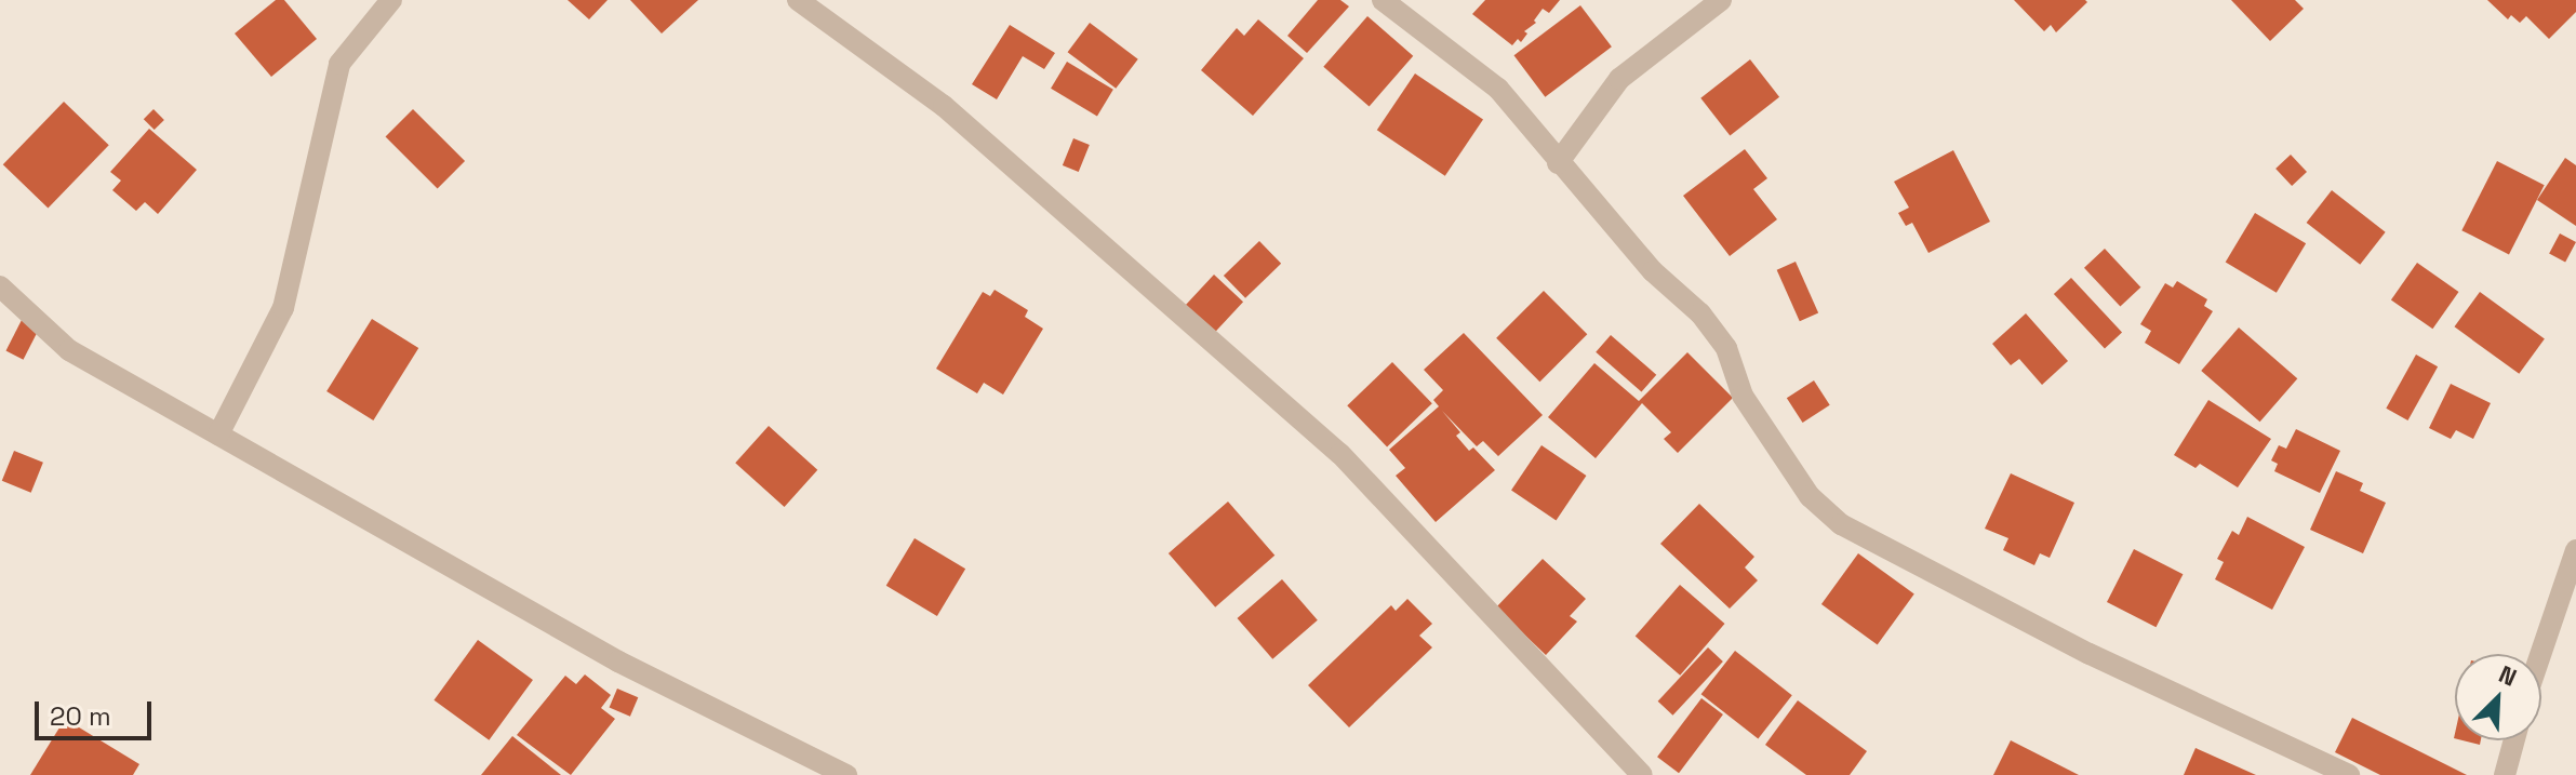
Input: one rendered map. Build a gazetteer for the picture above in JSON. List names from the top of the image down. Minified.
{"scale_bar":"20 m","north":"top right"}
